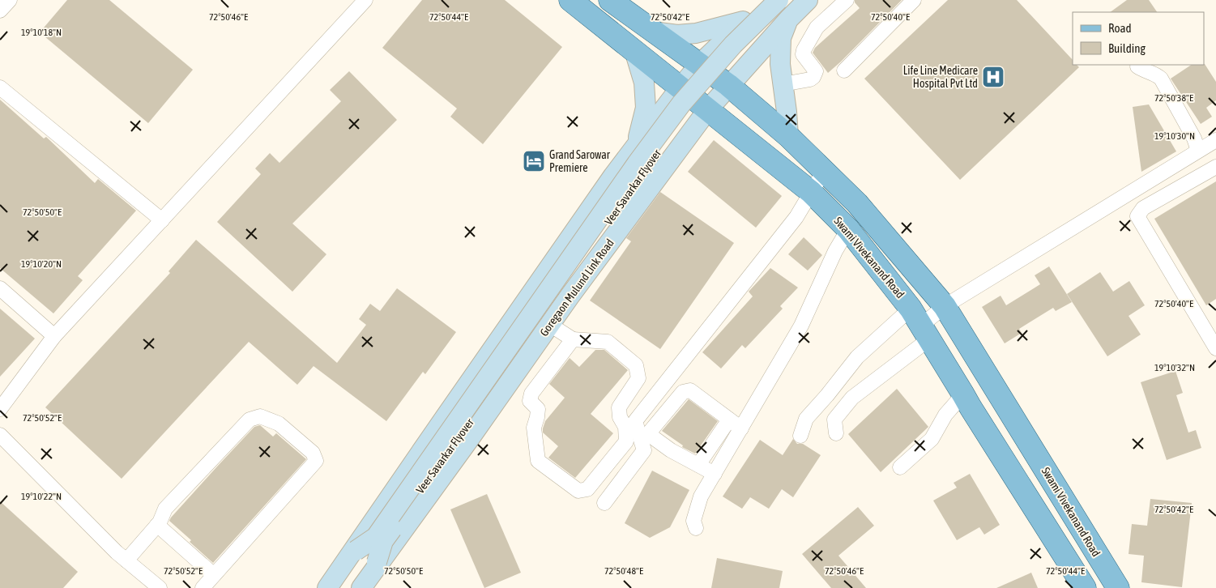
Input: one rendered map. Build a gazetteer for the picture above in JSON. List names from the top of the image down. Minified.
{"streets":{"main road":["Veer Savarkar Flyover","Swami Vivekanand Road","Goregaon Mulund Link Road"]},"crossings":[["Veer Savarkar Flyover","Goregaon Mulund Link Road"],["Swami Vivekanand Road","Goregaon Mulund Link Road"]],"places":{"hospital":["Life Line Medicare Hospital Pvt Ltd"],"hotel":["Grand Sarowar Premiere"]},"legend":["Road","Building"],"coordinates":["72°50'46\"E","72°50'44\"E","72°50'42\"E","72°50'40\"E","19°10'18\"N","72°50'38\"E","19°10'30\"N","72°50'50\"E","19°10'20\"N","19°10'32\"N","72°50'52\"E","19°10'22\"N","72°50'48\"E"]}
